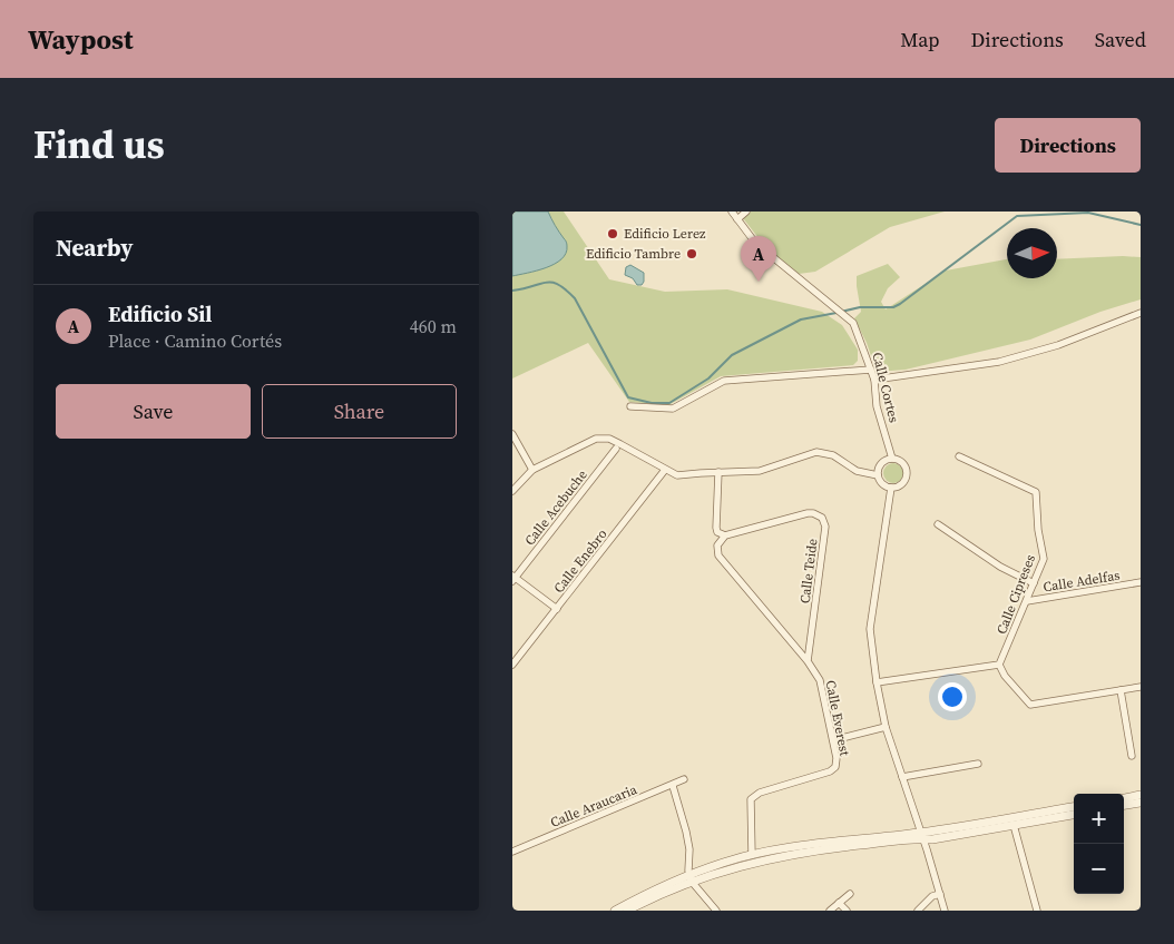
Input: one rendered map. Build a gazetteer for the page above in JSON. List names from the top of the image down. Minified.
{"streets":{"street":["Calle Cortes","Calle Acebuche","Calle Enebro","Calle Teide","Calle Adelfas","Calle Cipreses","Calle Everest","Calle Araucaria"]},"crossings":[["Calle Teide","Calle Everest"],["Calle Adelfas","Calle Cipreses"]],"places":["Edificio Lerez","Edificio Tambre"],"north":"right","page":{"header":"Waypost","nav":["Map","Directions","Saved"],"title":"Find us","buttons":["Directions",["Save","Share"]],"heading":"Nearby","pins":"A","list":[{"mark":"A","name":"Edificio Sil","note":"Place · Camino Cortés","value":"460 m"}],"map_buttons":["+","−"]}}
